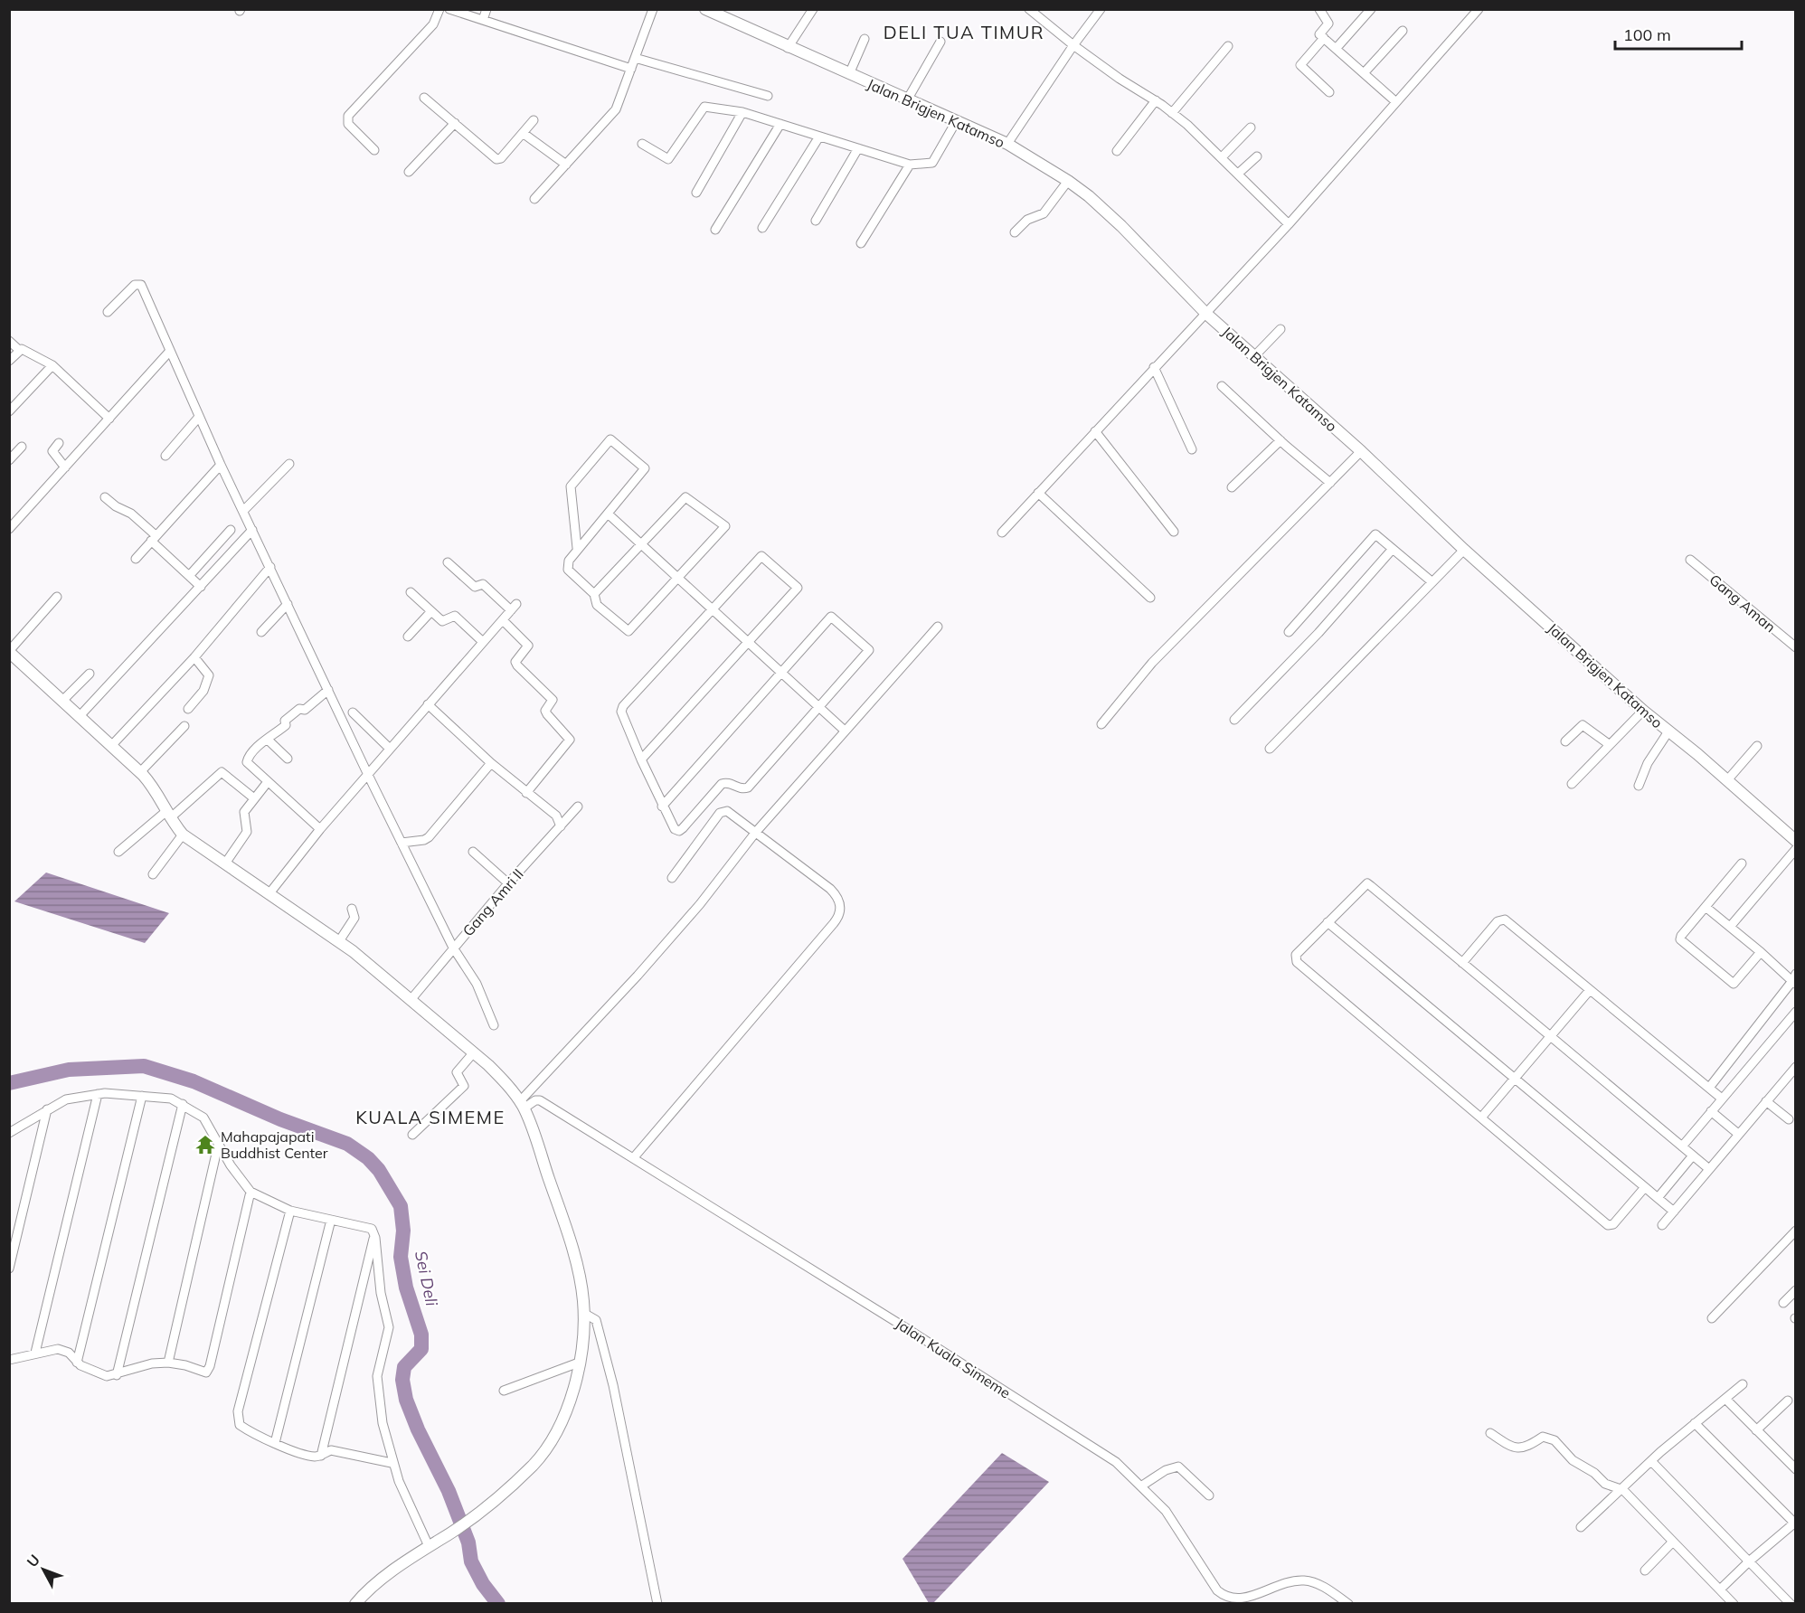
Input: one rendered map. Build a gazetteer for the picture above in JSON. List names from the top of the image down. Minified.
{"streets":{"main road":["Jalan Brigjen Katamso"],"street":["Gang Aman","Gang Amri II","Jalan Kuala Simeme"]},"districts":["DELI TUA TIMUR","KUALA SIMEME"],"water":["Sei Deli"],"places":{"temple":["Mahapajapati Buddhist Center"]},"scale_bar":"100 m","north":"top left"}
